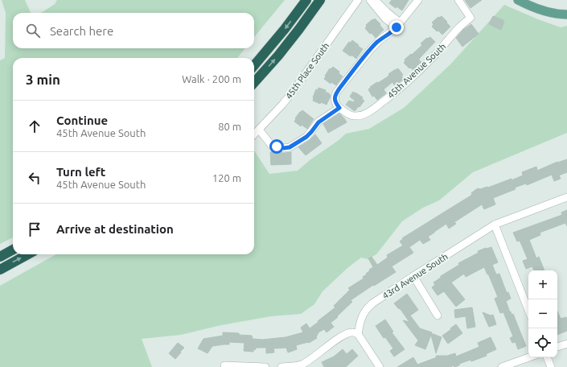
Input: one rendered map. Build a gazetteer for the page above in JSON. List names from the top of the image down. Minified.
{"streets":{"street":["45th Place South","45th Avenue South","43rd Avenue South"]},"page":{"search":"Search here","heading":["3 min","Walk · 200 m"],"list":[["Continue","45th Avenue South","80 m"],["Turn left","45th Avenue South","120 m"],"Arrive at destination"],"map_buttons":["+","−"]}}
